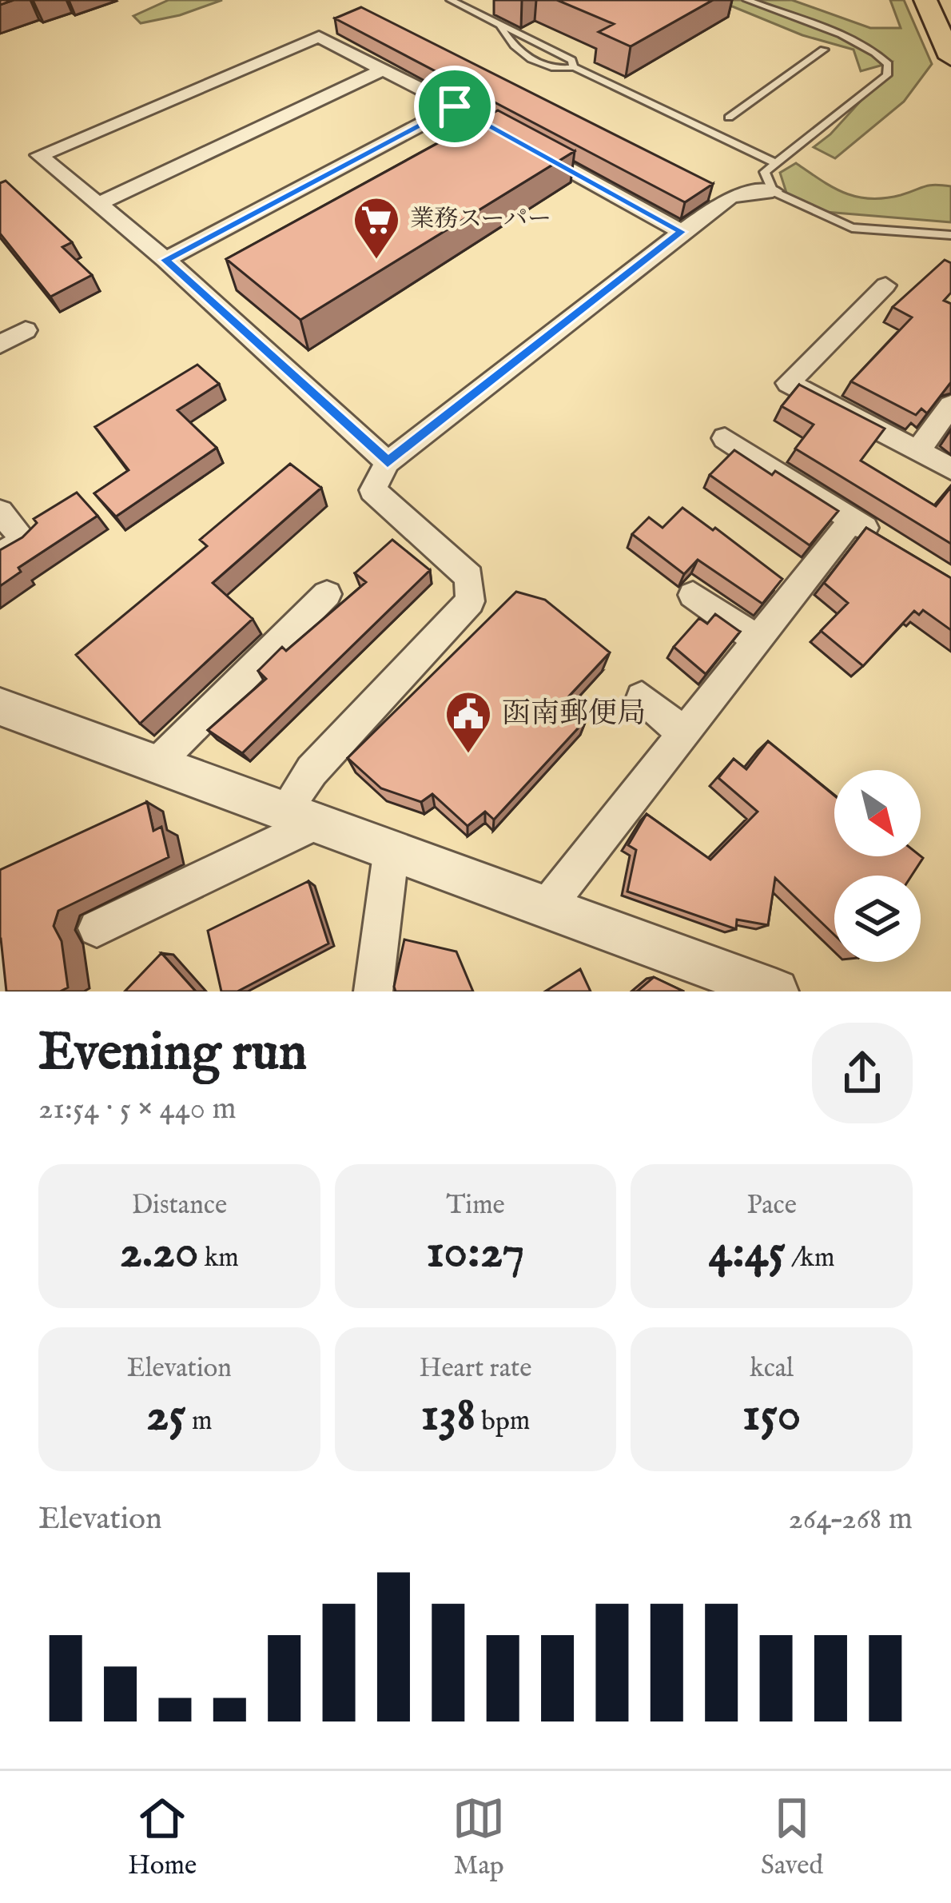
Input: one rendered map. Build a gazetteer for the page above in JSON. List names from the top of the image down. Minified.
{"places":{"supermarket":["業務スーパー"],"public building":["函南郵便局"]},"north":"bottom right","page":{"heading":["Evening run","21:54 · 5 × 440 m"],"stats":[["Distance","2.20 km"],["Time","10:27"],["Pace","4:45 /km"],["Elevation","25 m"],["Heart rate","138 bpm"],["kcal","150"]],"chart":["Elevation","264–268 m"],"tabs":["Home","Map","Saved"]}}
